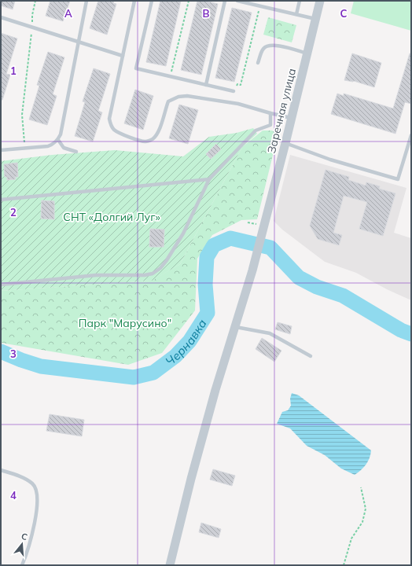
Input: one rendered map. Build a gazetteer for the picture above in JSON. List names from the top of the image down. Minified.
{"streets":{"street":["Заречная улица"]},"water":["Чернавка"],"parks":["СНТ «Долгий Луг»","Парк \"Марусино\""],"north":"top","grid":{"columns":["A","B","C"],"rows":["1","2","3","4"]}}
